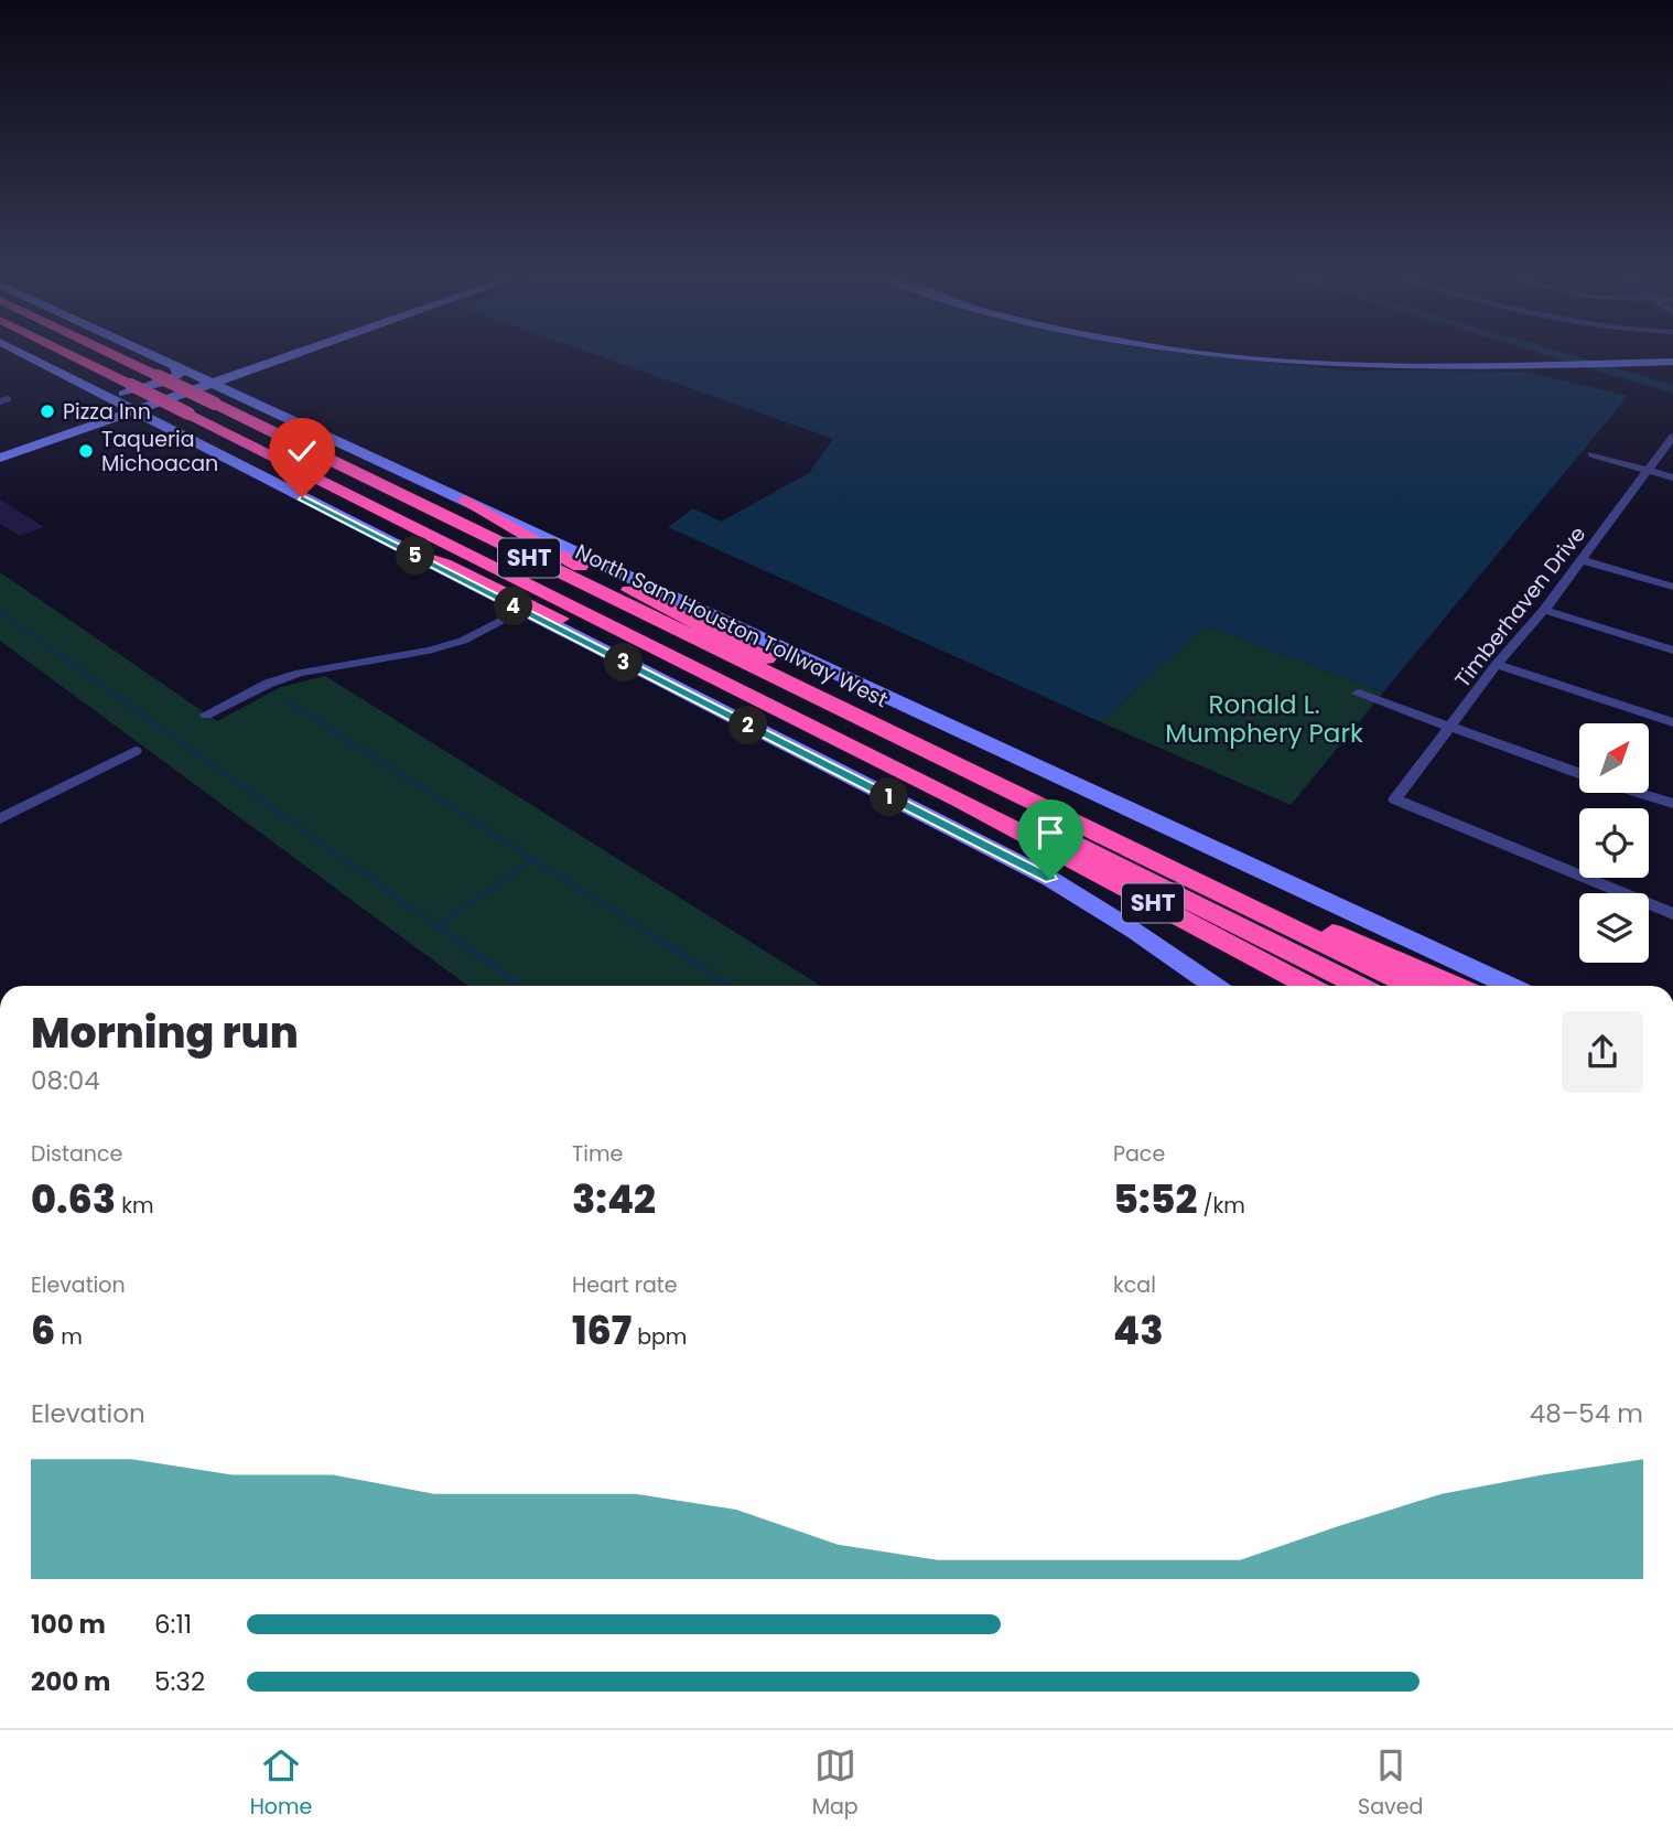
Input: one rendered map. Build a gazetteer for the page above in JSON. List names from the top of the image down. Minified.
{"streets":{"highway":["SHT","North Sam Houston Tollway West"],"street":["Timberhaven Drive"]},"parks":["Ronald L. Mumphery Park"],"places":["Pizza Inn","Taqueria Michoacan"],"north":"top right","page":{"pins":["5","4","3","2","1"],"heading":["Morning run","08:04"],"stats":[["Distance","0.63 km"],["Time","3:42"],["Pace","5:52 /km"],["Elevation","6 m"],["Heart rate","167 bpm"],["kcal","43"]],"chart":["Elevation","48–54 m"],"list":[{"name":"100 m","note":"6:11"},{"name":"200 m","note":"5:32"}],"tabs":["Home","Map","Saved"]}}
